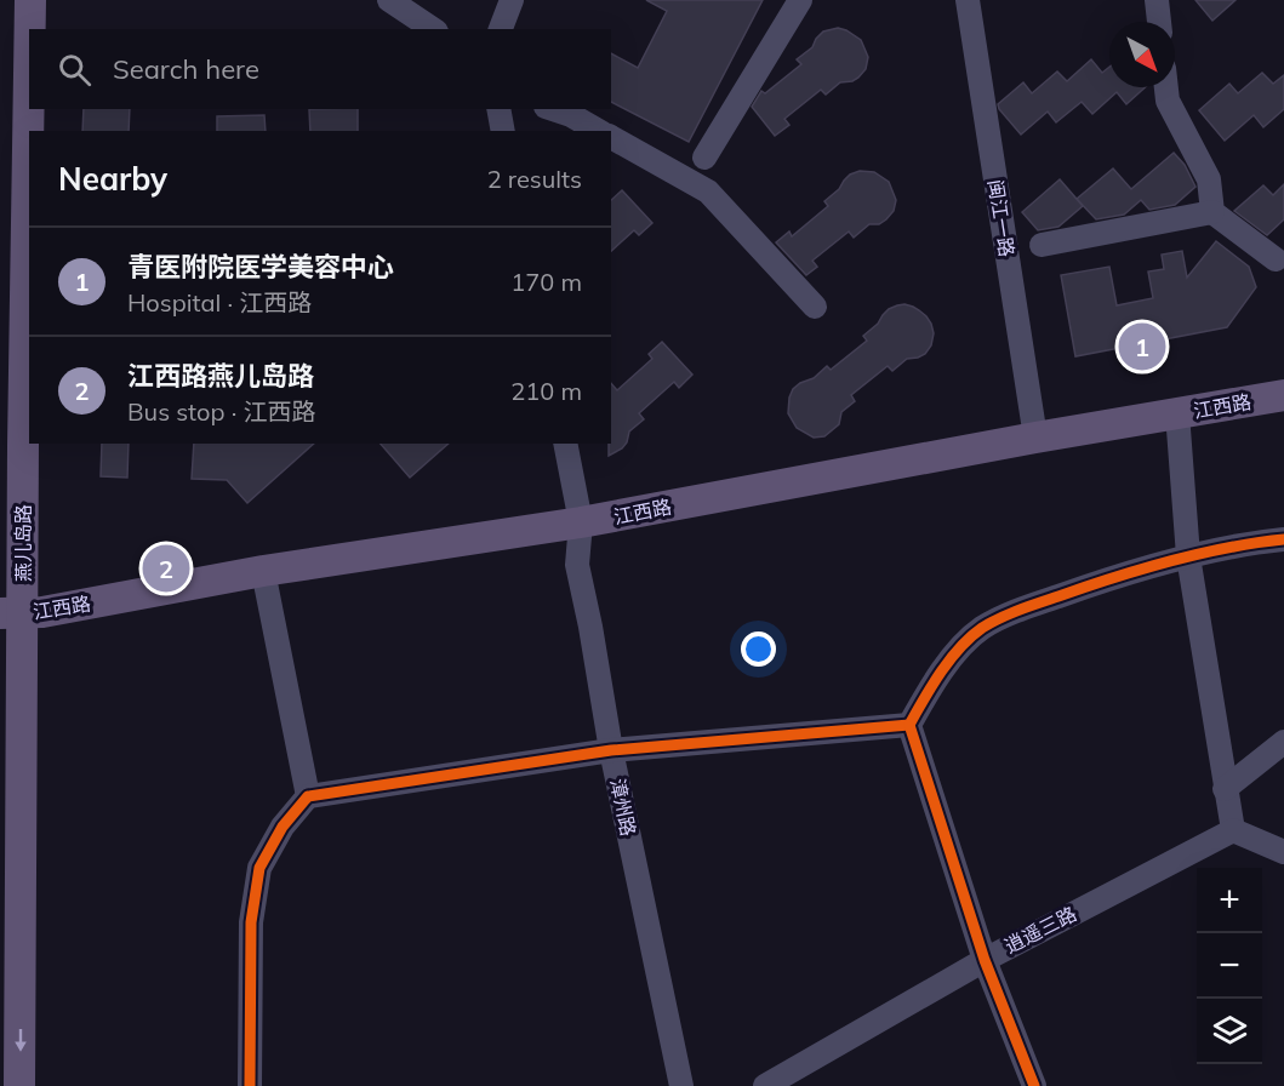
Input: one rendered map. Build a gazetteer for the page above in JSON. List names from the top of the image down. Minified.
{"streets":{"main road":["江西路","燕儿岛路"],"street":["闽江一路","漳州路","逍遥三路"]},"crossings":[["闽江一路","江西路"],["江西路","燕儿岛路"],["江西路","漳州路"]],"north":"bottom right","page":{"search":"Search here","heading":["Nearby","2 results"],"list":[{"mark":"1","name":"青医附院医学美容中心","note":"Hospital · 江西路","value":"170 m"},{"mark":"2","name":"江西路燕儿岛路","note":"Bus stop · 江西路","value":"210 m"}],"pins":["1","2"],"map_buttons":["+","−"]}}
